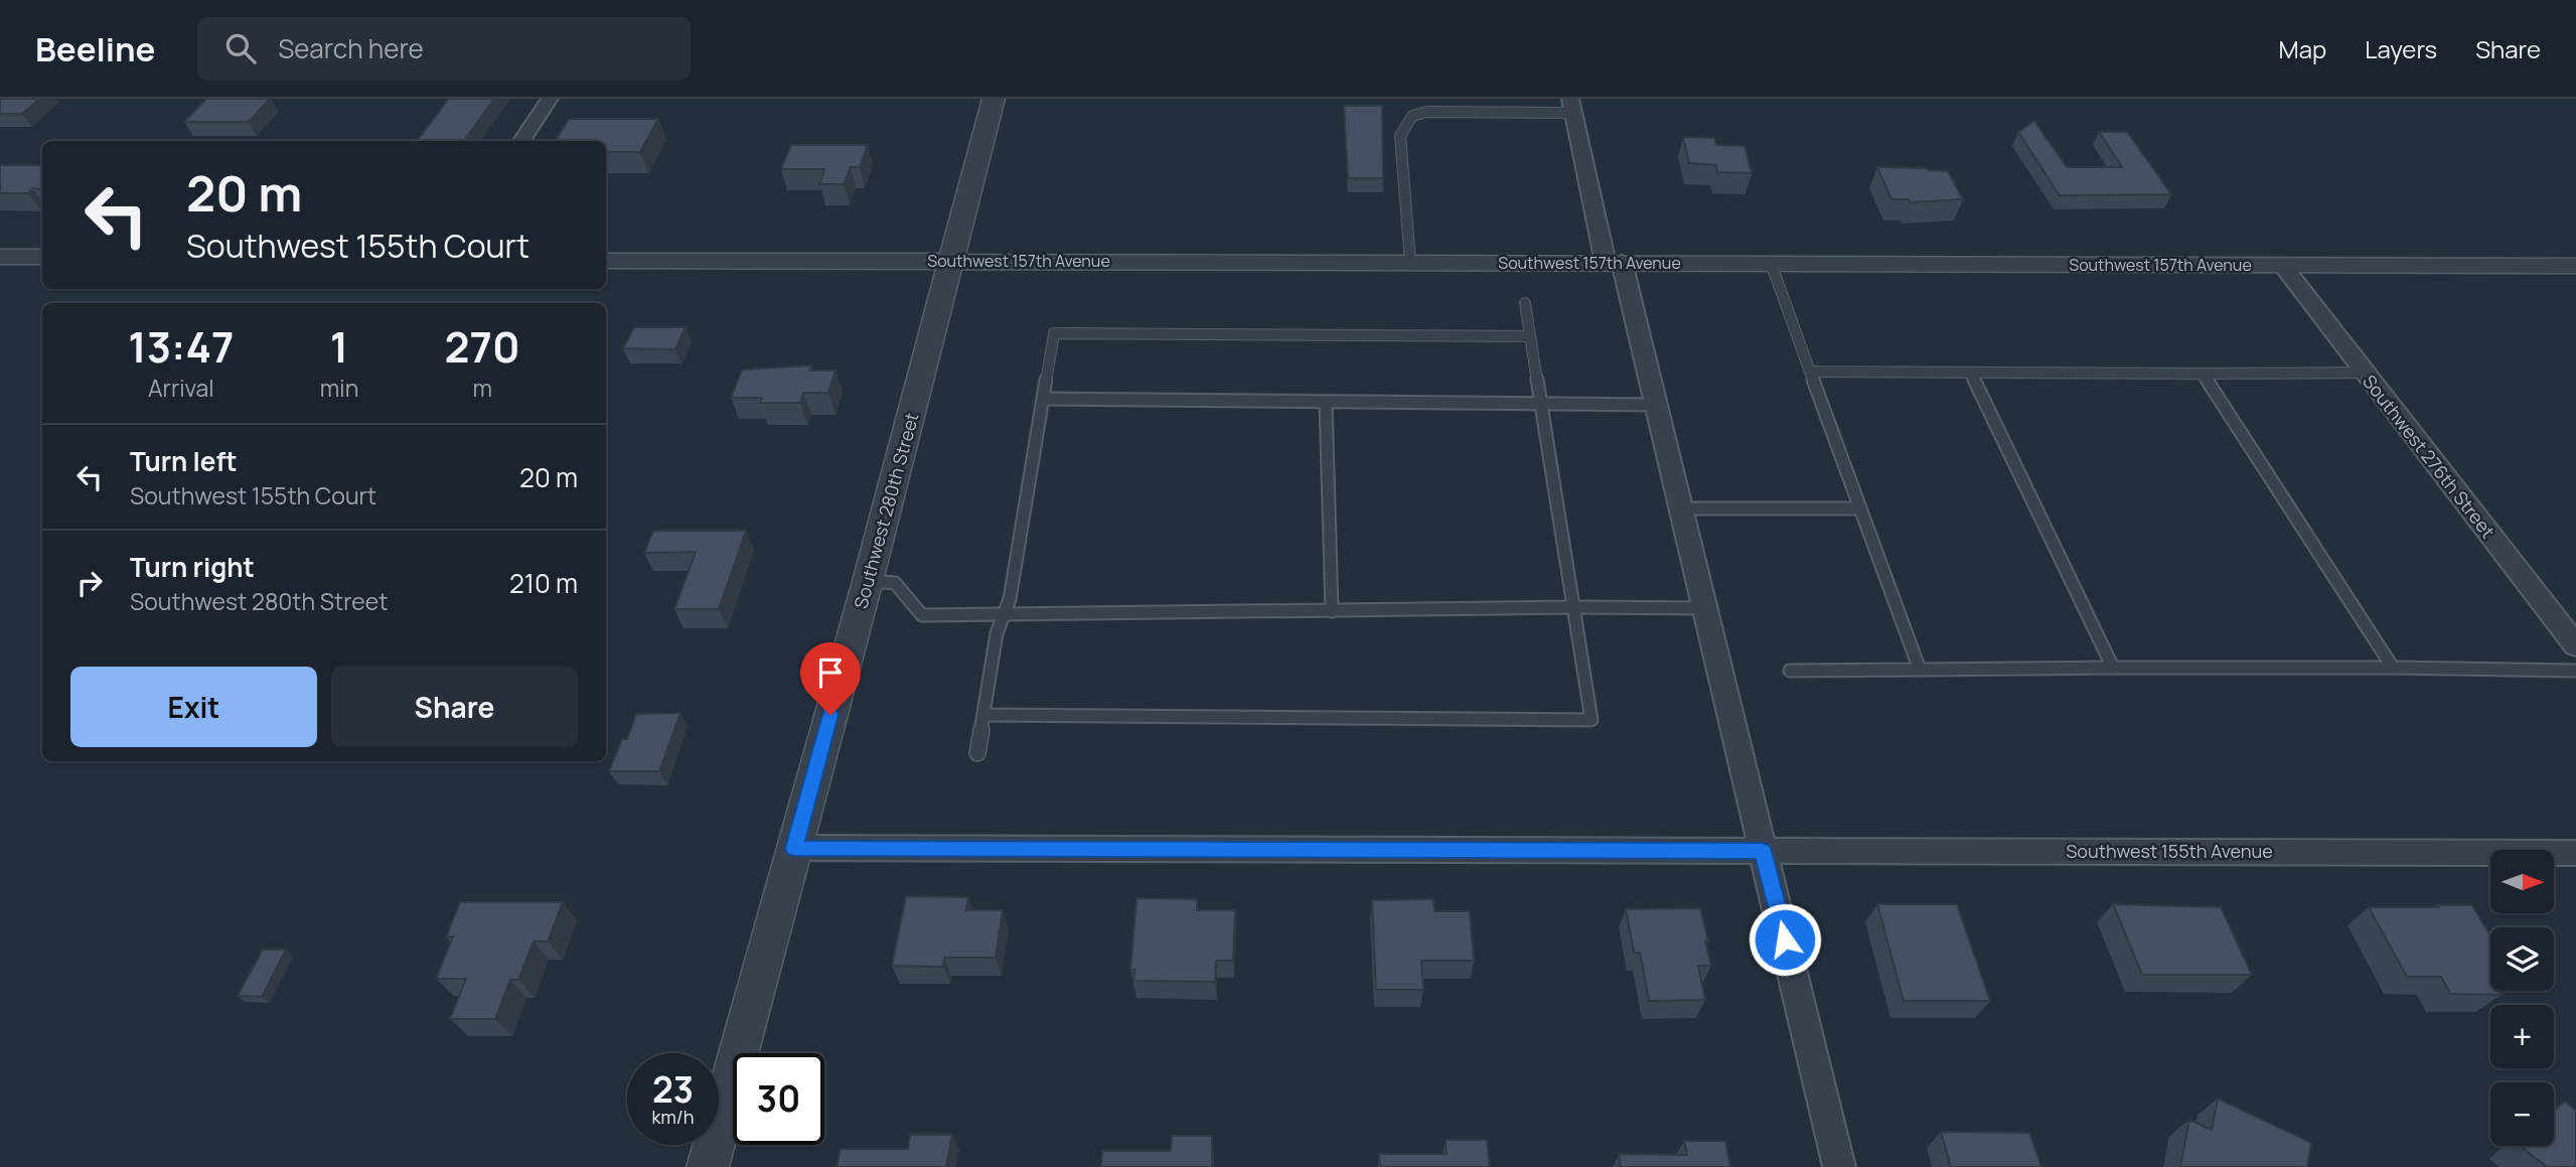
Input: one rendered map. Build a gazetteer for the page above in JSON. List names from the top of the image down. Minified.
{"streets":{"street":["Southwest 157th Avenue","Southwest 276th Street","Southwest 280th Street","Southwest 155th Avenue"]},"crossings":[["Southwest 157th Avenue","Southwest 276th Street"],["Southwest 157th Avenue","Southwest 280th Street"],["Southwest 280th Street","Southwest 155th Avenue"]],"north":"right","page":{"header":"Beeline","search":"Search here","nav":["Map","Layers","Share"],"turn":["20 m","Southwest 155th Court"],"eta":["13:47","Arrival","1","min","270","m"],"list":[{"name":"Turn left","note":"Southwest 155th Court","value":"20 m"},{"name":"Turn right","note":"Southwest 280th Street","value":"210 m"}],"buttons":["Exit","Share"],"map_buttons":["+","−"],"speed":"23 km/h","limit":"30"}}
